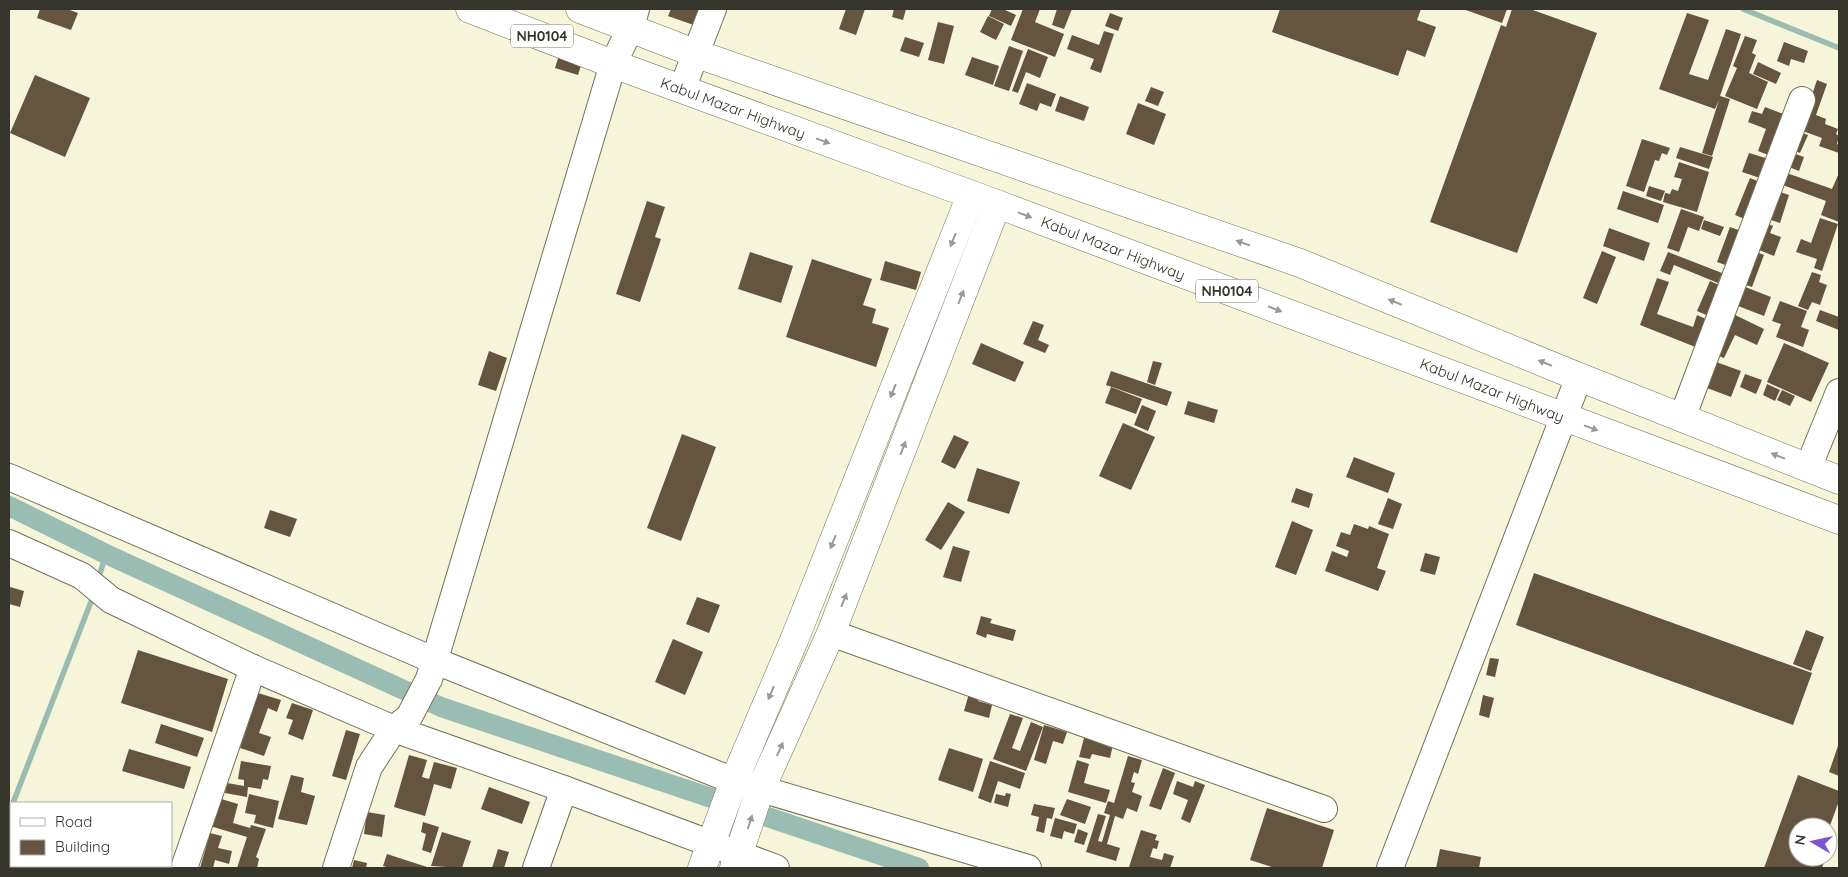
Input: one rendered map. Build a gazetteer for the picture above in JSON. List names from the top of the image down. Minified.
{"streets":{"main road":["NH0104","Kabul Mazar Highway"]},"legend":["Road","Building"],"north":"left"}
